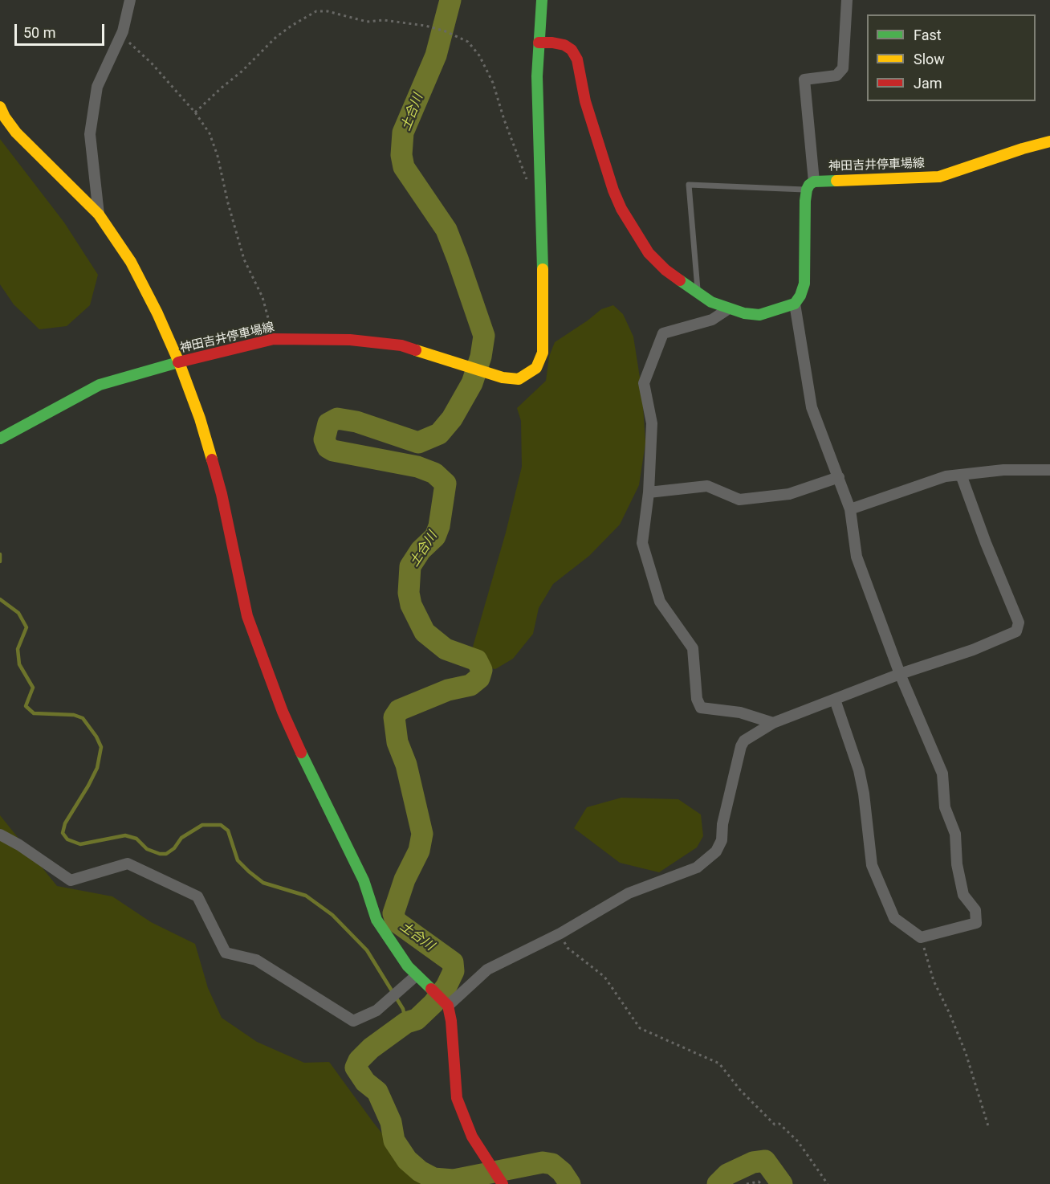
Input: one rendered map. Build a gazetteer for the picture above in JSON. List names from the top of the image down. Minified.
{"streets":{"main road":["神田吉井停車場線"]},"water":["土合川"],"legend":["Fast","Slow","Jam"],"scale_bar":"50 m"}
